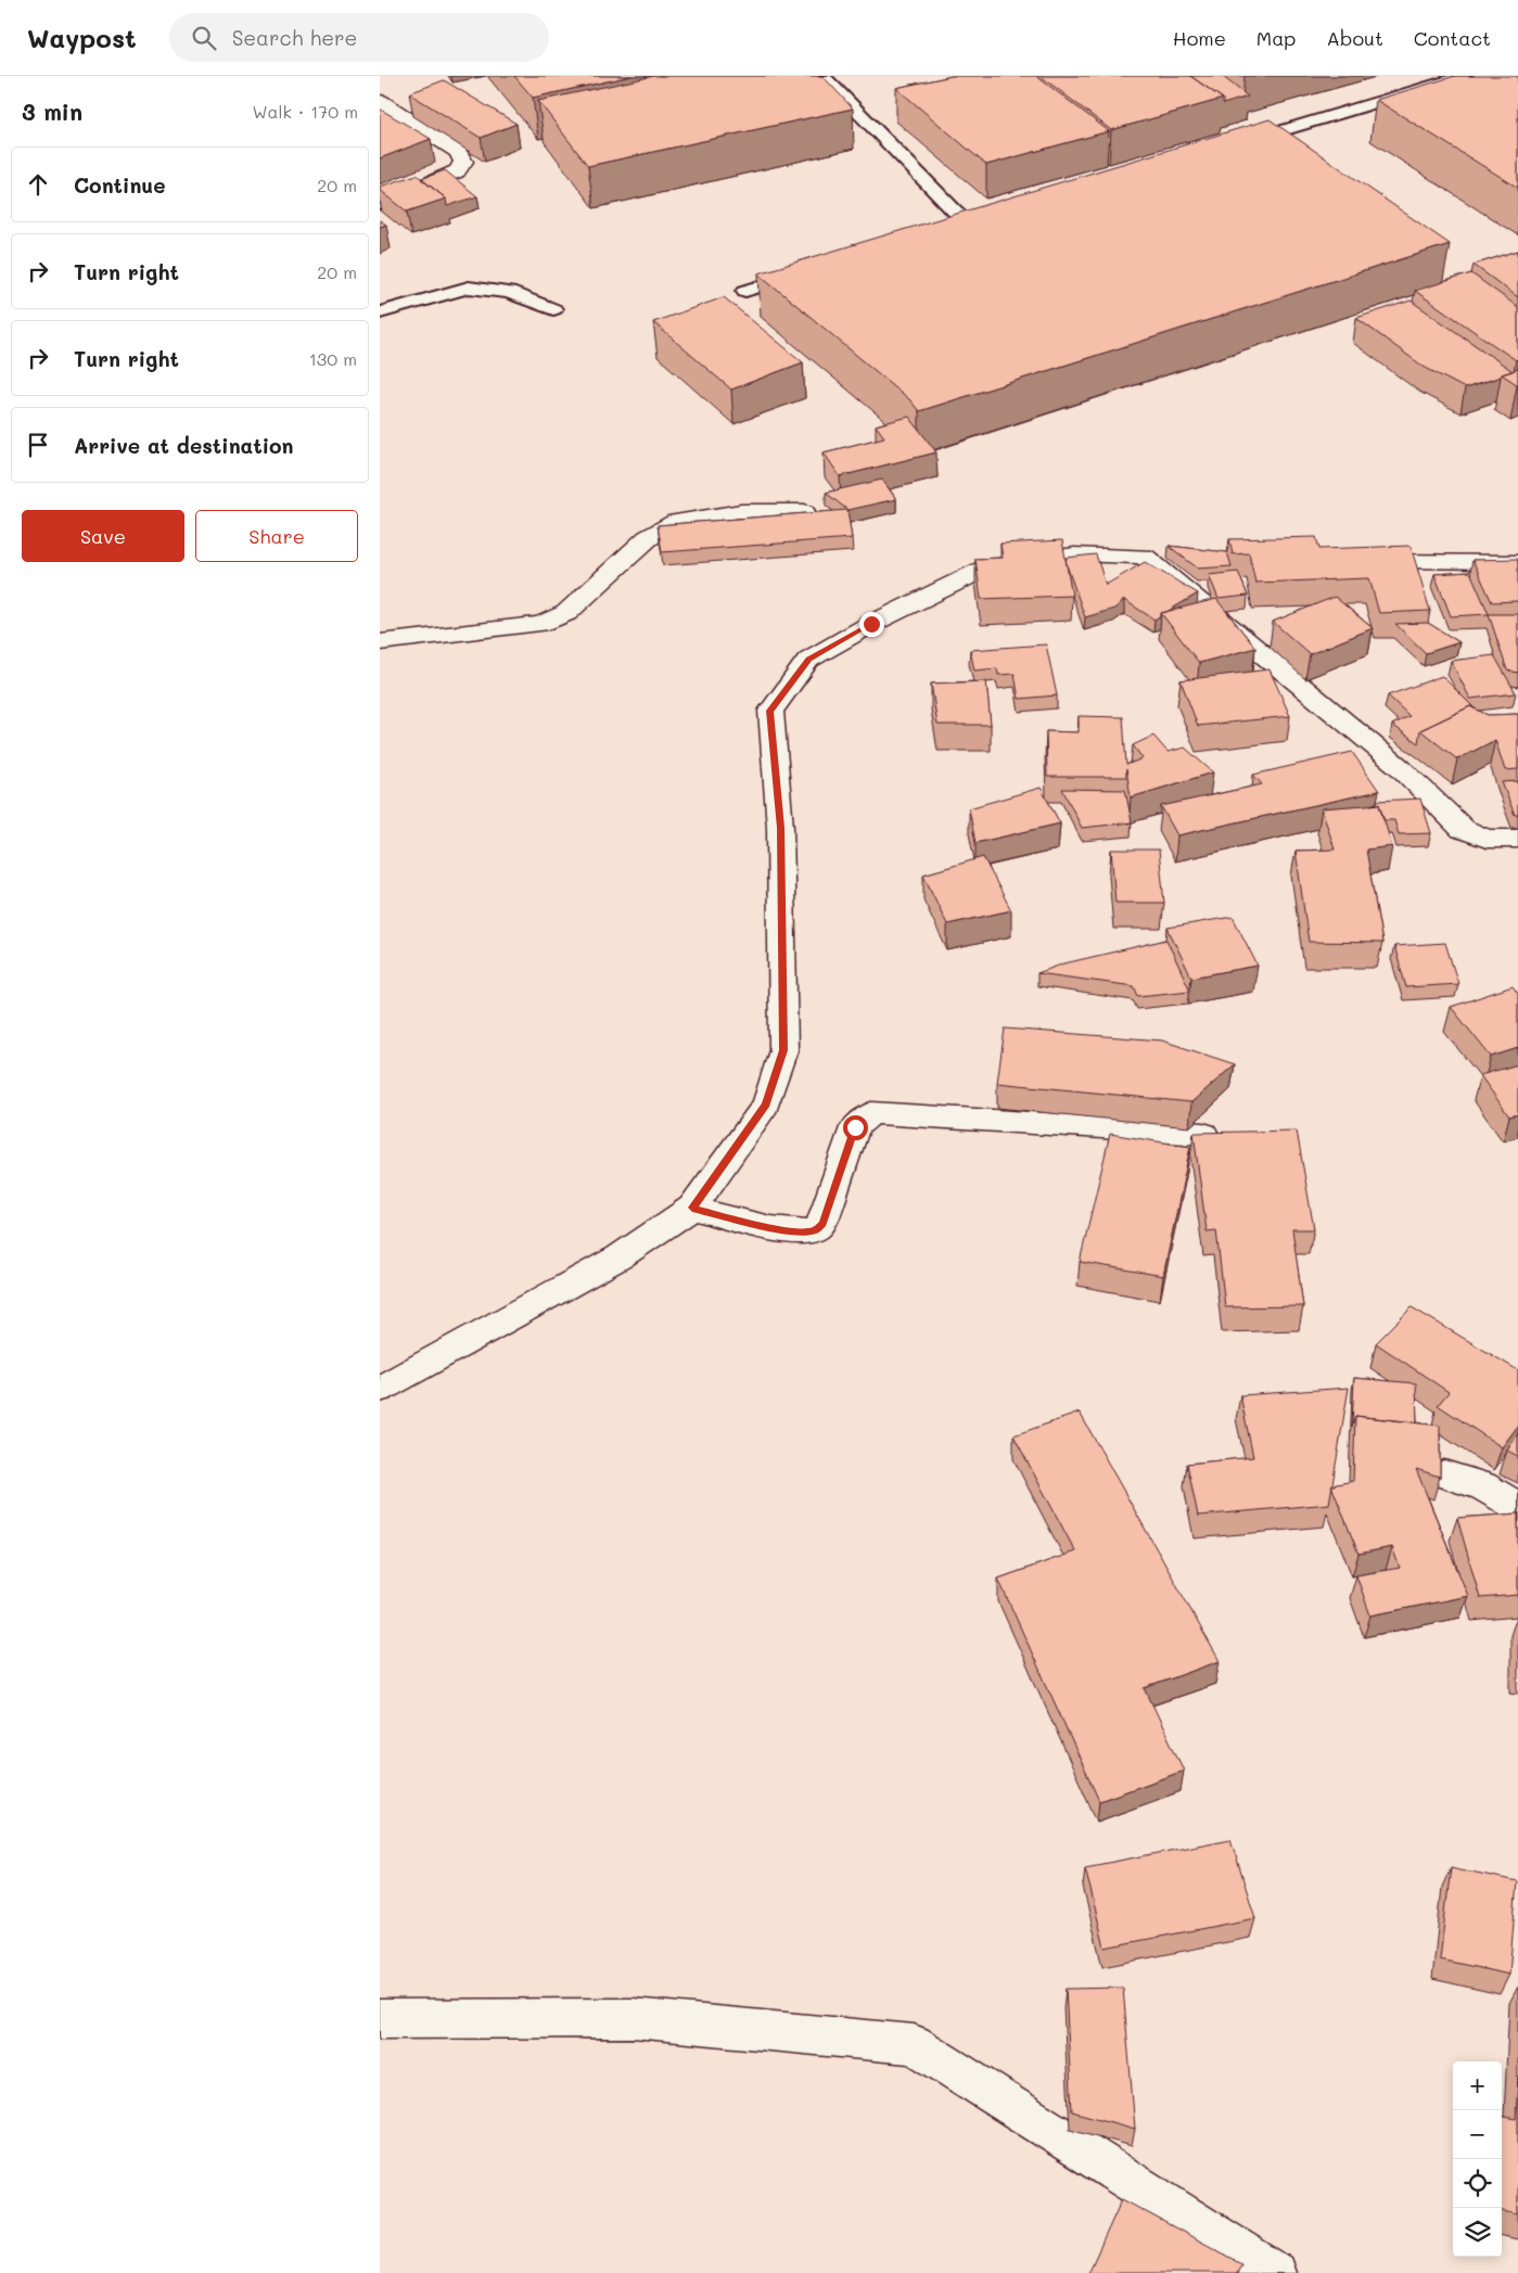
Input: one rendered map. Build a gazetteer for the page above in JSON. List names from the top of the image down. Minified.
{"page":{"header":"Waypost","search":"Search here","nav":["Home","Map","About","Contact"],"heading":["3 min","Walk · 170 m"],"list":[["Continue","20 m"],["Turn right","20 m"],["Turn right","130 m"],"Arrive at destination"],"buttons":["Save","Share"],"map_buttons":["+","−"]}}
